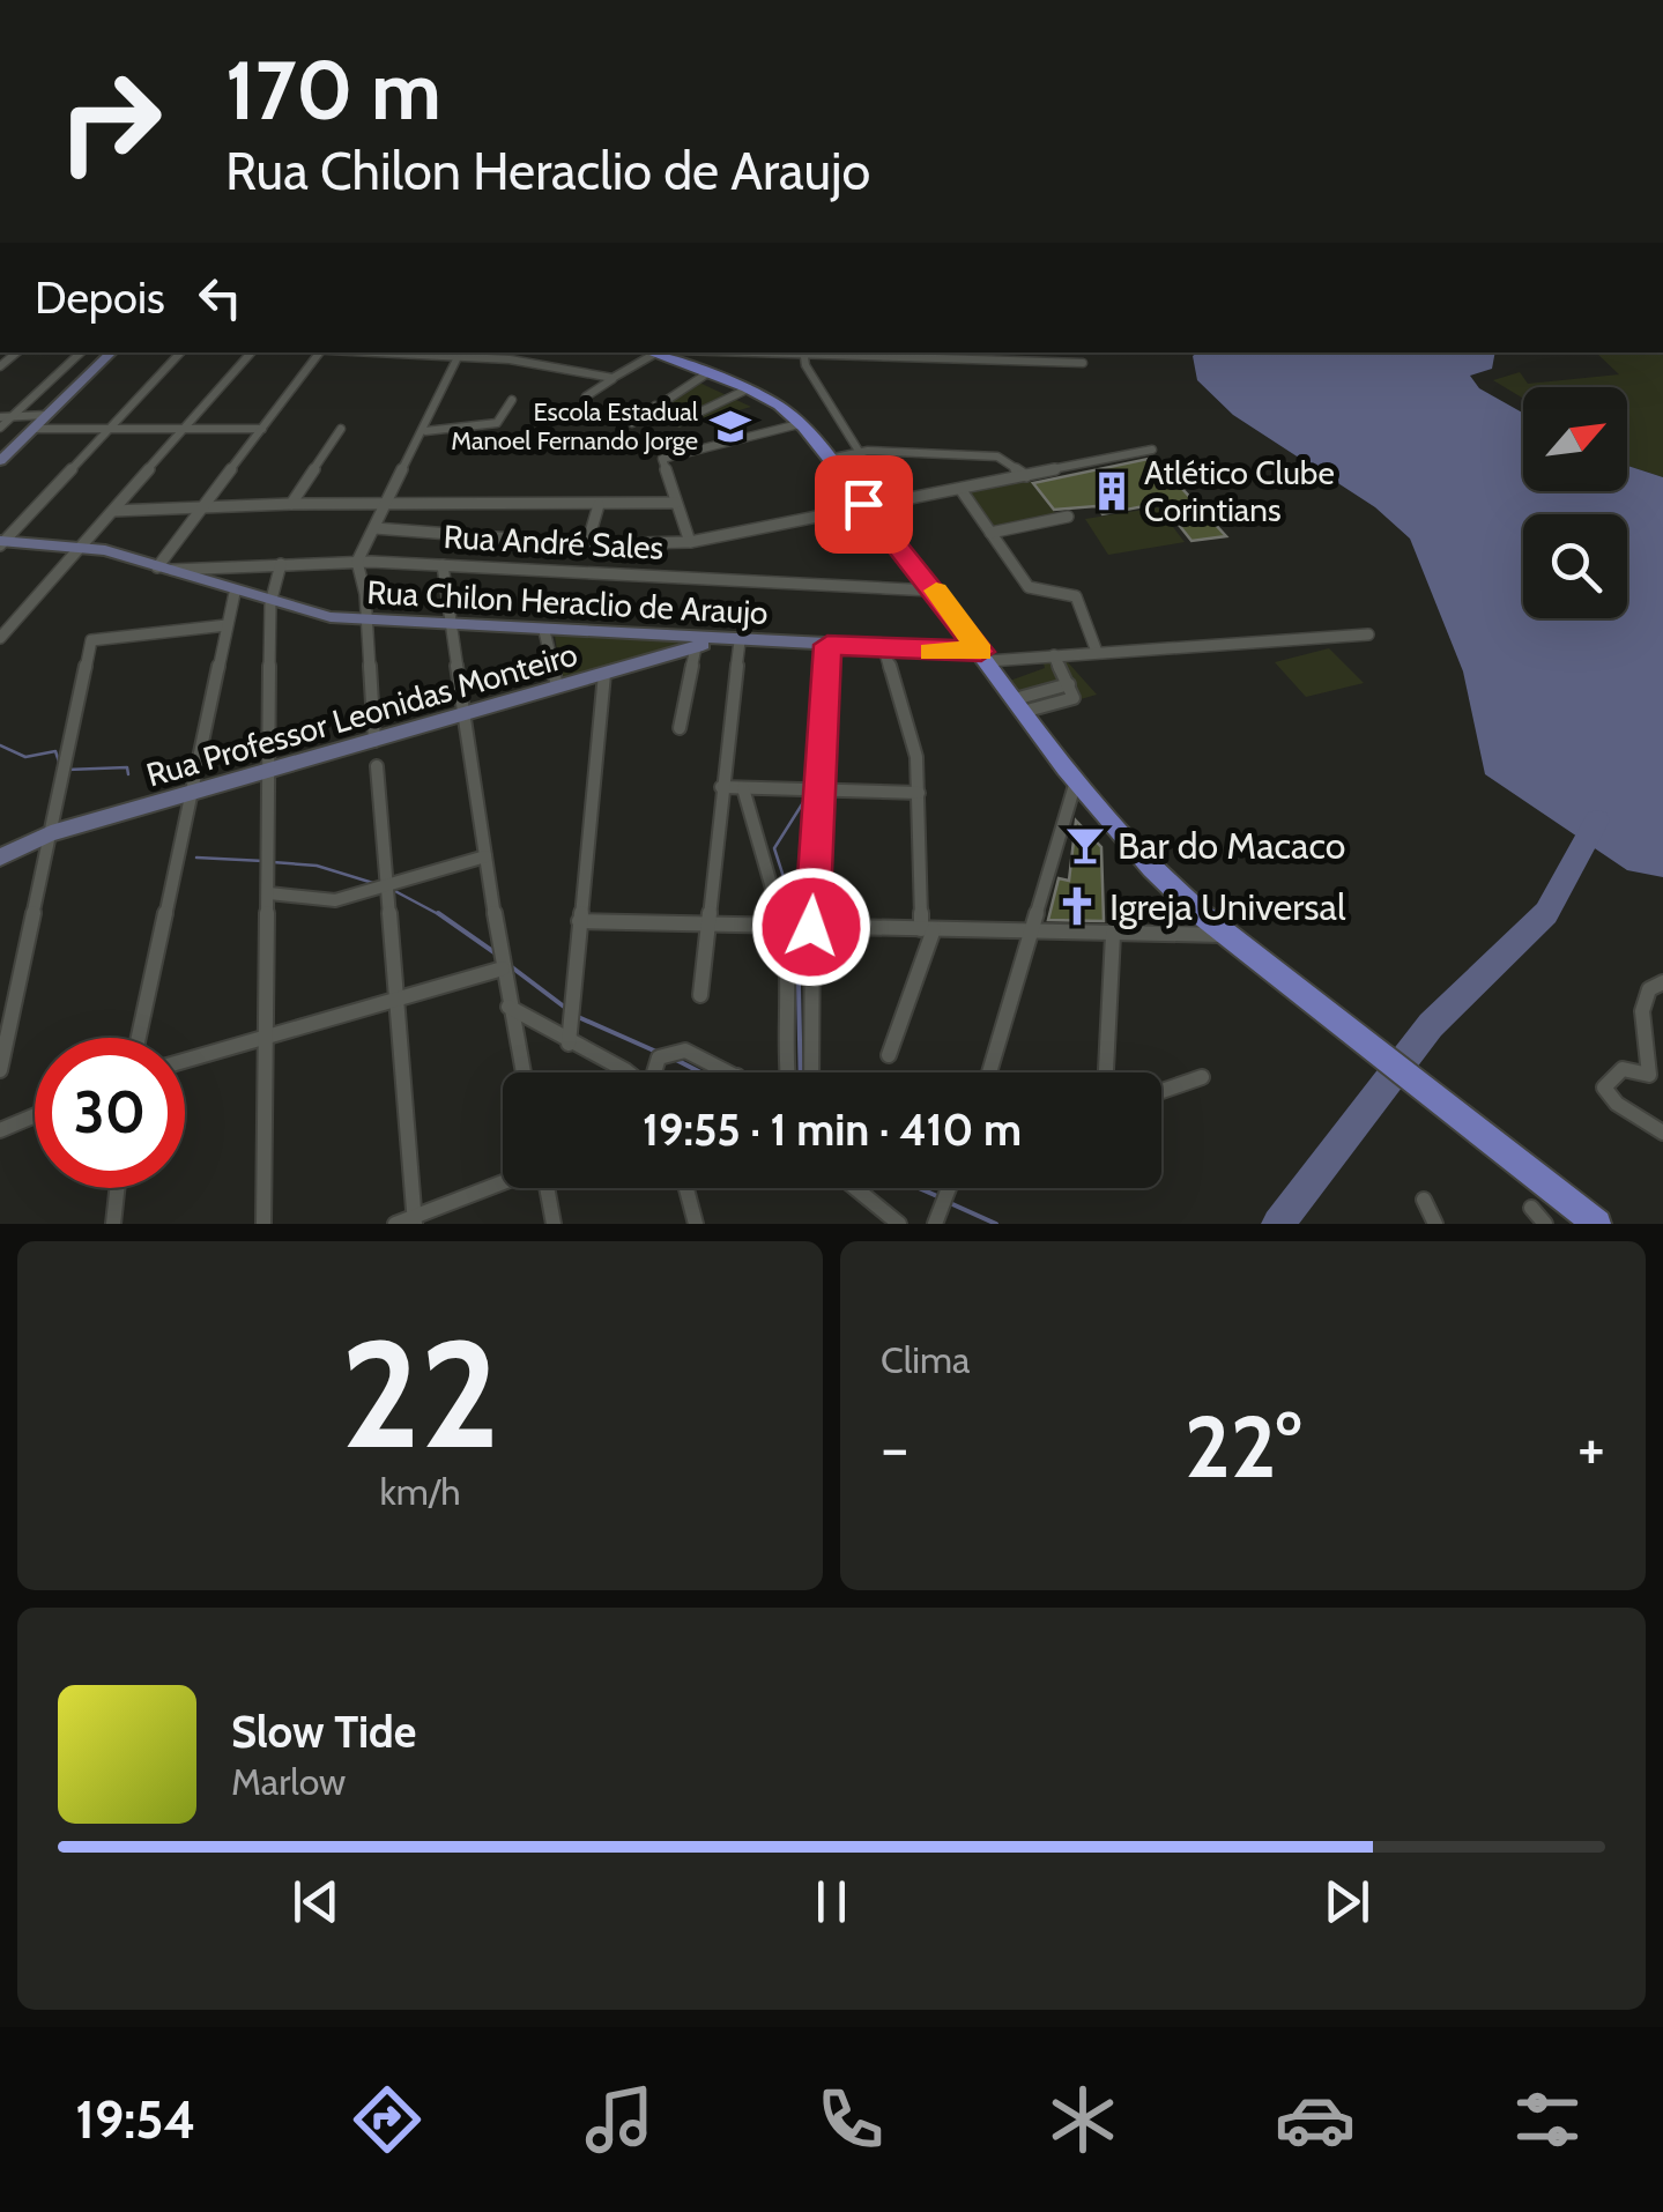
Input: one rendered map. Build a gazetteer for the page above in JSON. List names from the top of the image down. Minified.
{"streets":{"street":["Rua André Sales","Rua Chilon Heraclio de Araujo","Rua Professor Leonidas Monteiro"]},"crossings":[["Rua André Sales","Rua Chilon Heraclio de Araujo"],["Rua Chilon Heraclio de Araujo","Rua Professor Leonidas Monteiro"]],"places":{"school or university":["Escola Estadual Manoel Fernando Jorge"],"building":["Atlético Clube Corintians"],"bar":["Bar do Macaco"],"church":["Igreja Universal"]},"north":"top right","page":{"turn":["170 m","Rua Chilon Heraclio de Araujo"],"then":"Depois","limit":"30","trip":"19:55 · 1 min · 410 m","tile":[["22","km/h"],"Clima"],"heat":["−","22°","+"],"song":["Slow Tide","Marlow"],"tabs":"19:54"}}
